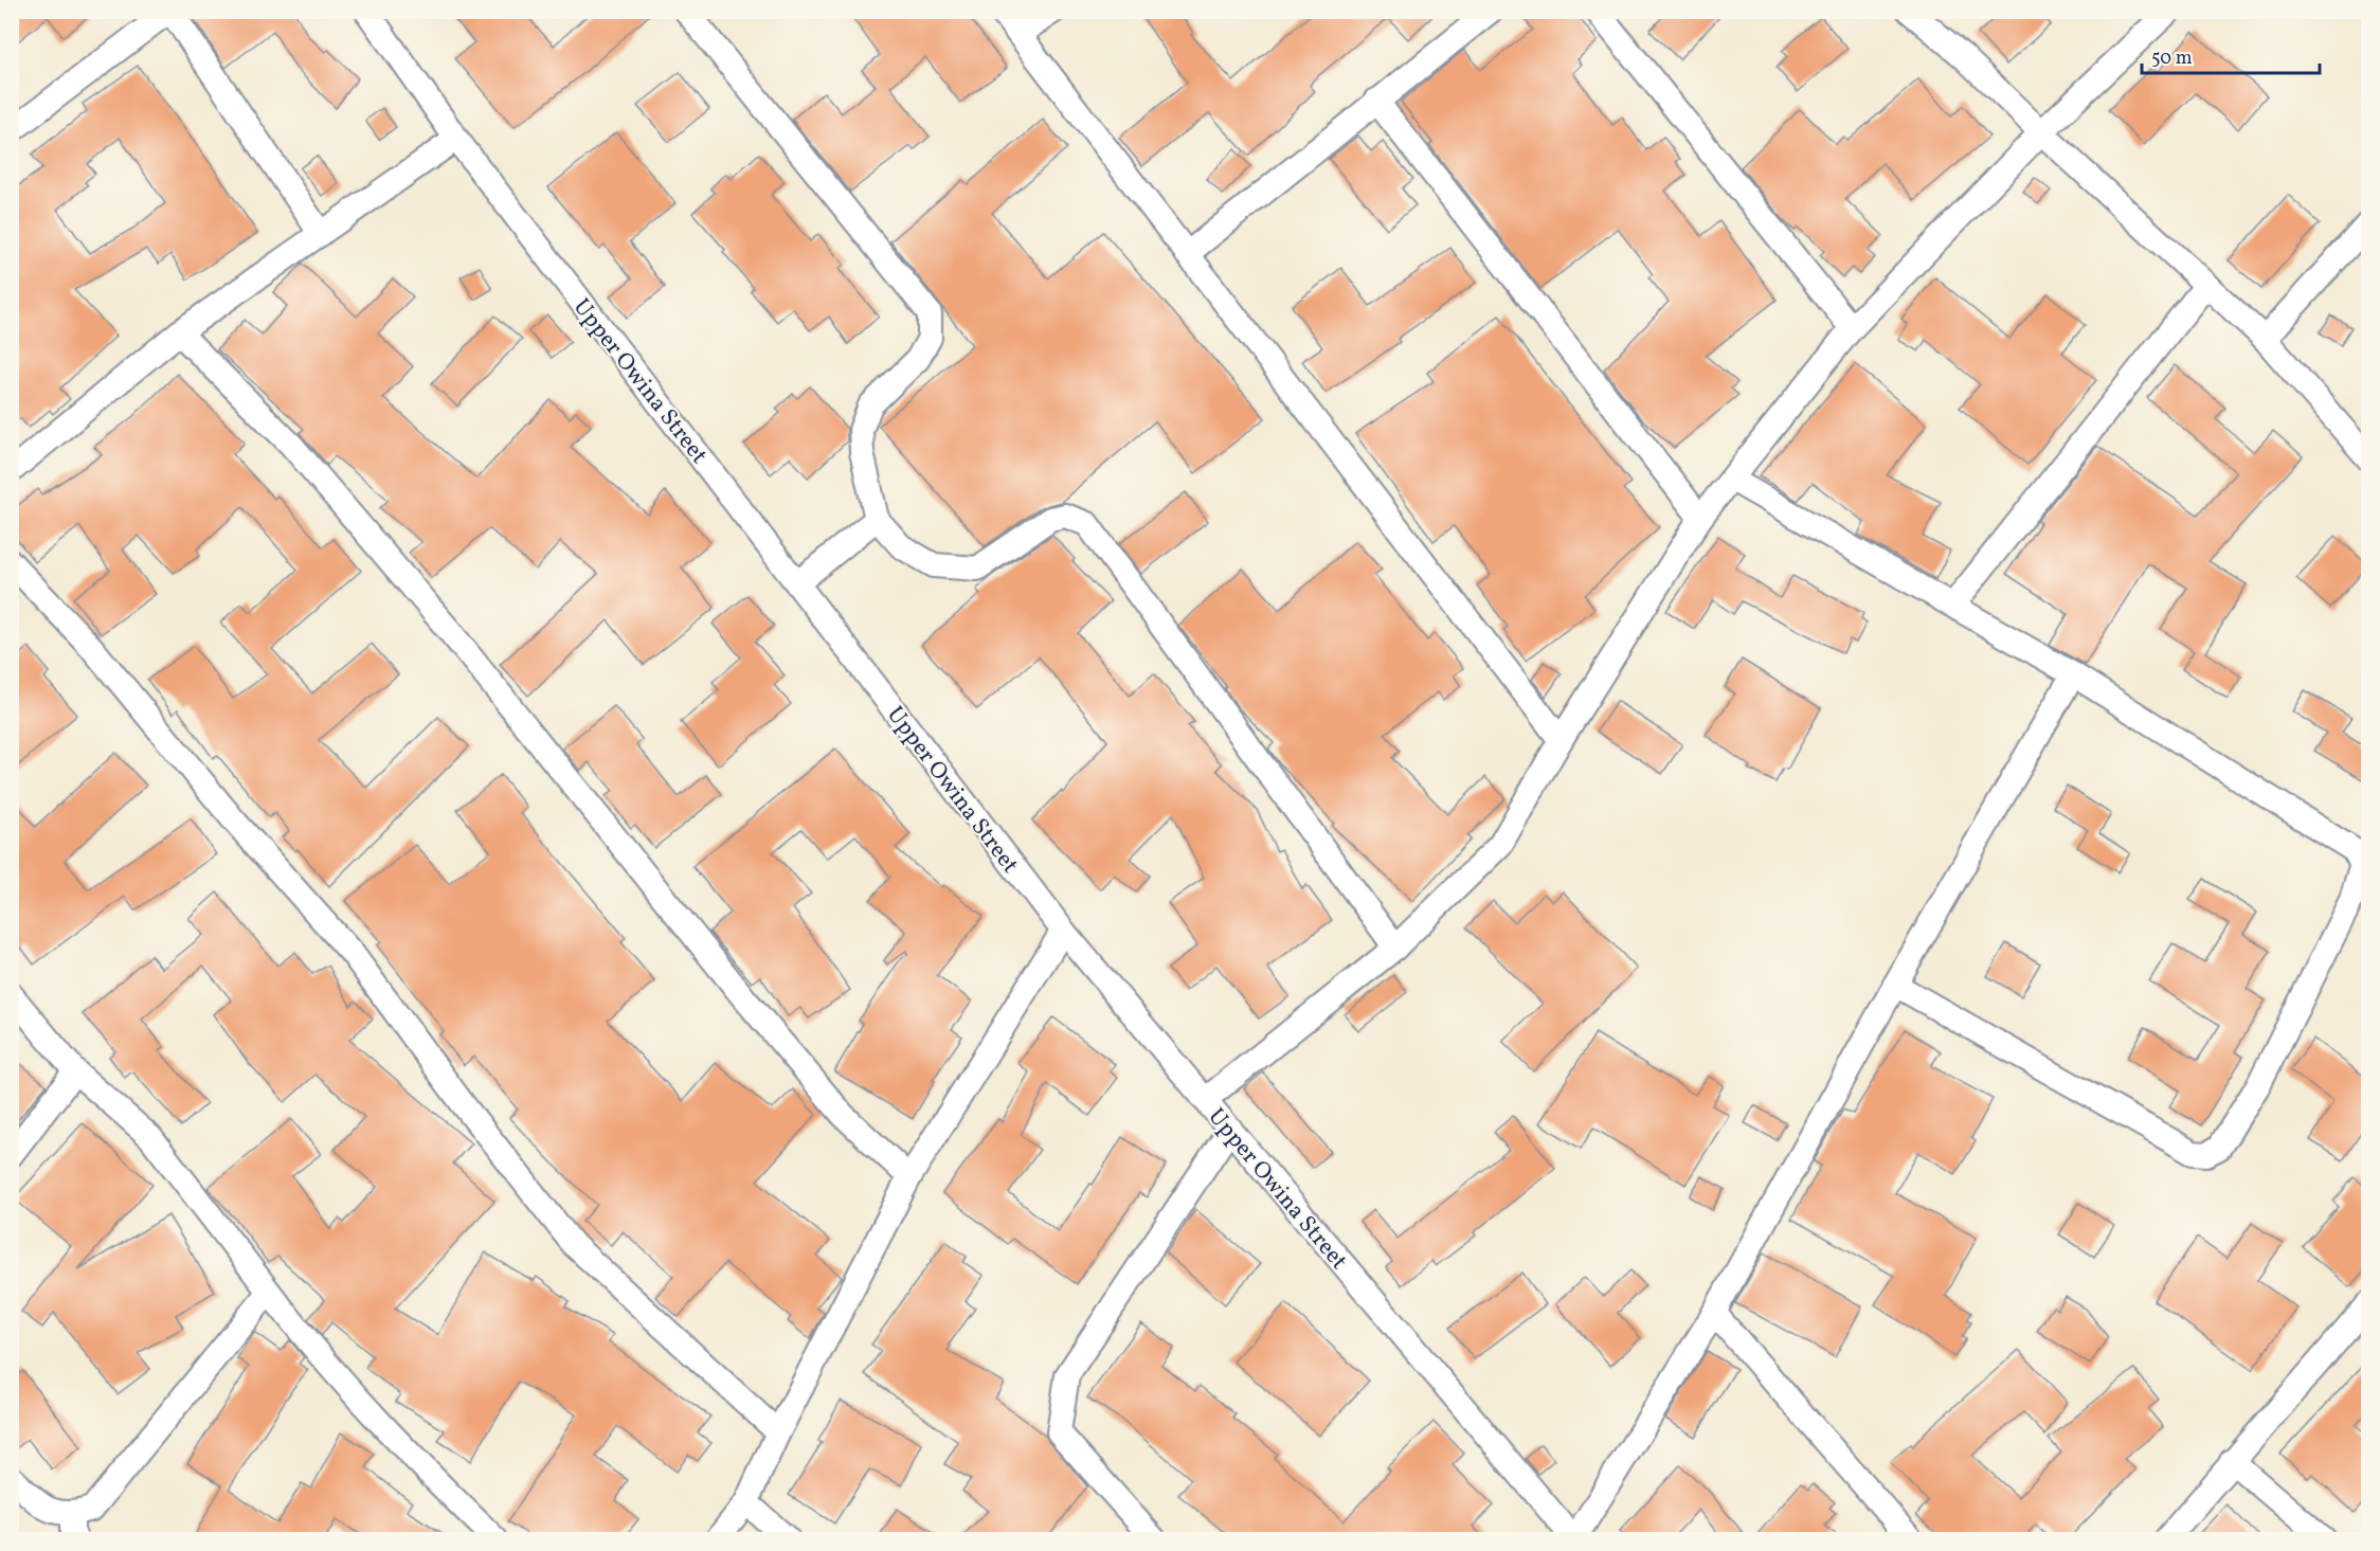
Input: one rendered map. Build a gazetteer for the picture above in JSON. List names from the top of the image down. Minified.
{"streets":{"street":["Upper Owina Street"]},"scale_bar":"50 m"}
